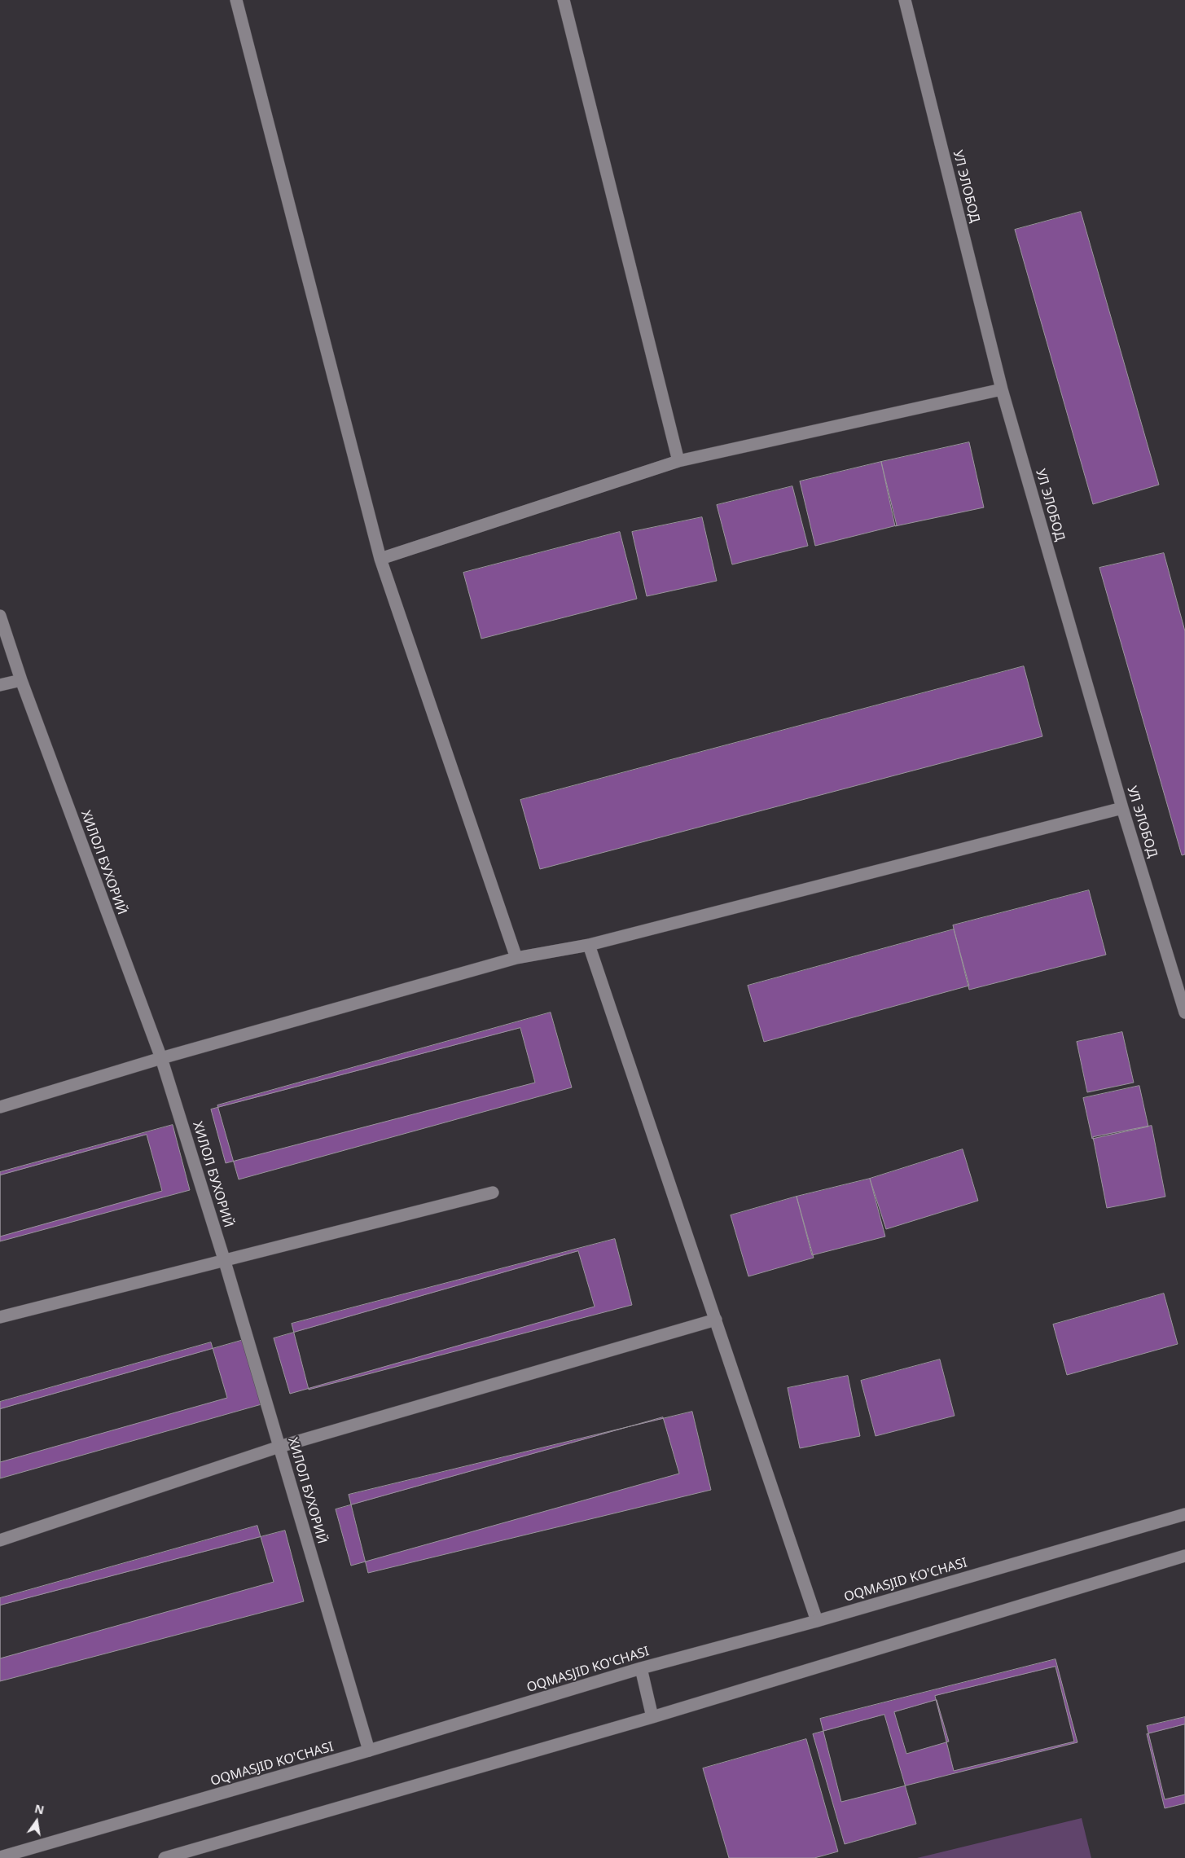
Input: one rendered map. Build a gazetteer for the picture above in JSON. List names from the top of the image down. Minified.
{"streets":{"street":["УЛ ЭЛОБОД","ХИЛОЛ БУХОРИЙ","OQMASJID KO'CHASI"]},"crossings":[["ХИЛОЛ БУХОРИЙ","OQMASJID KO'CHASI"]],"north":"top"}
